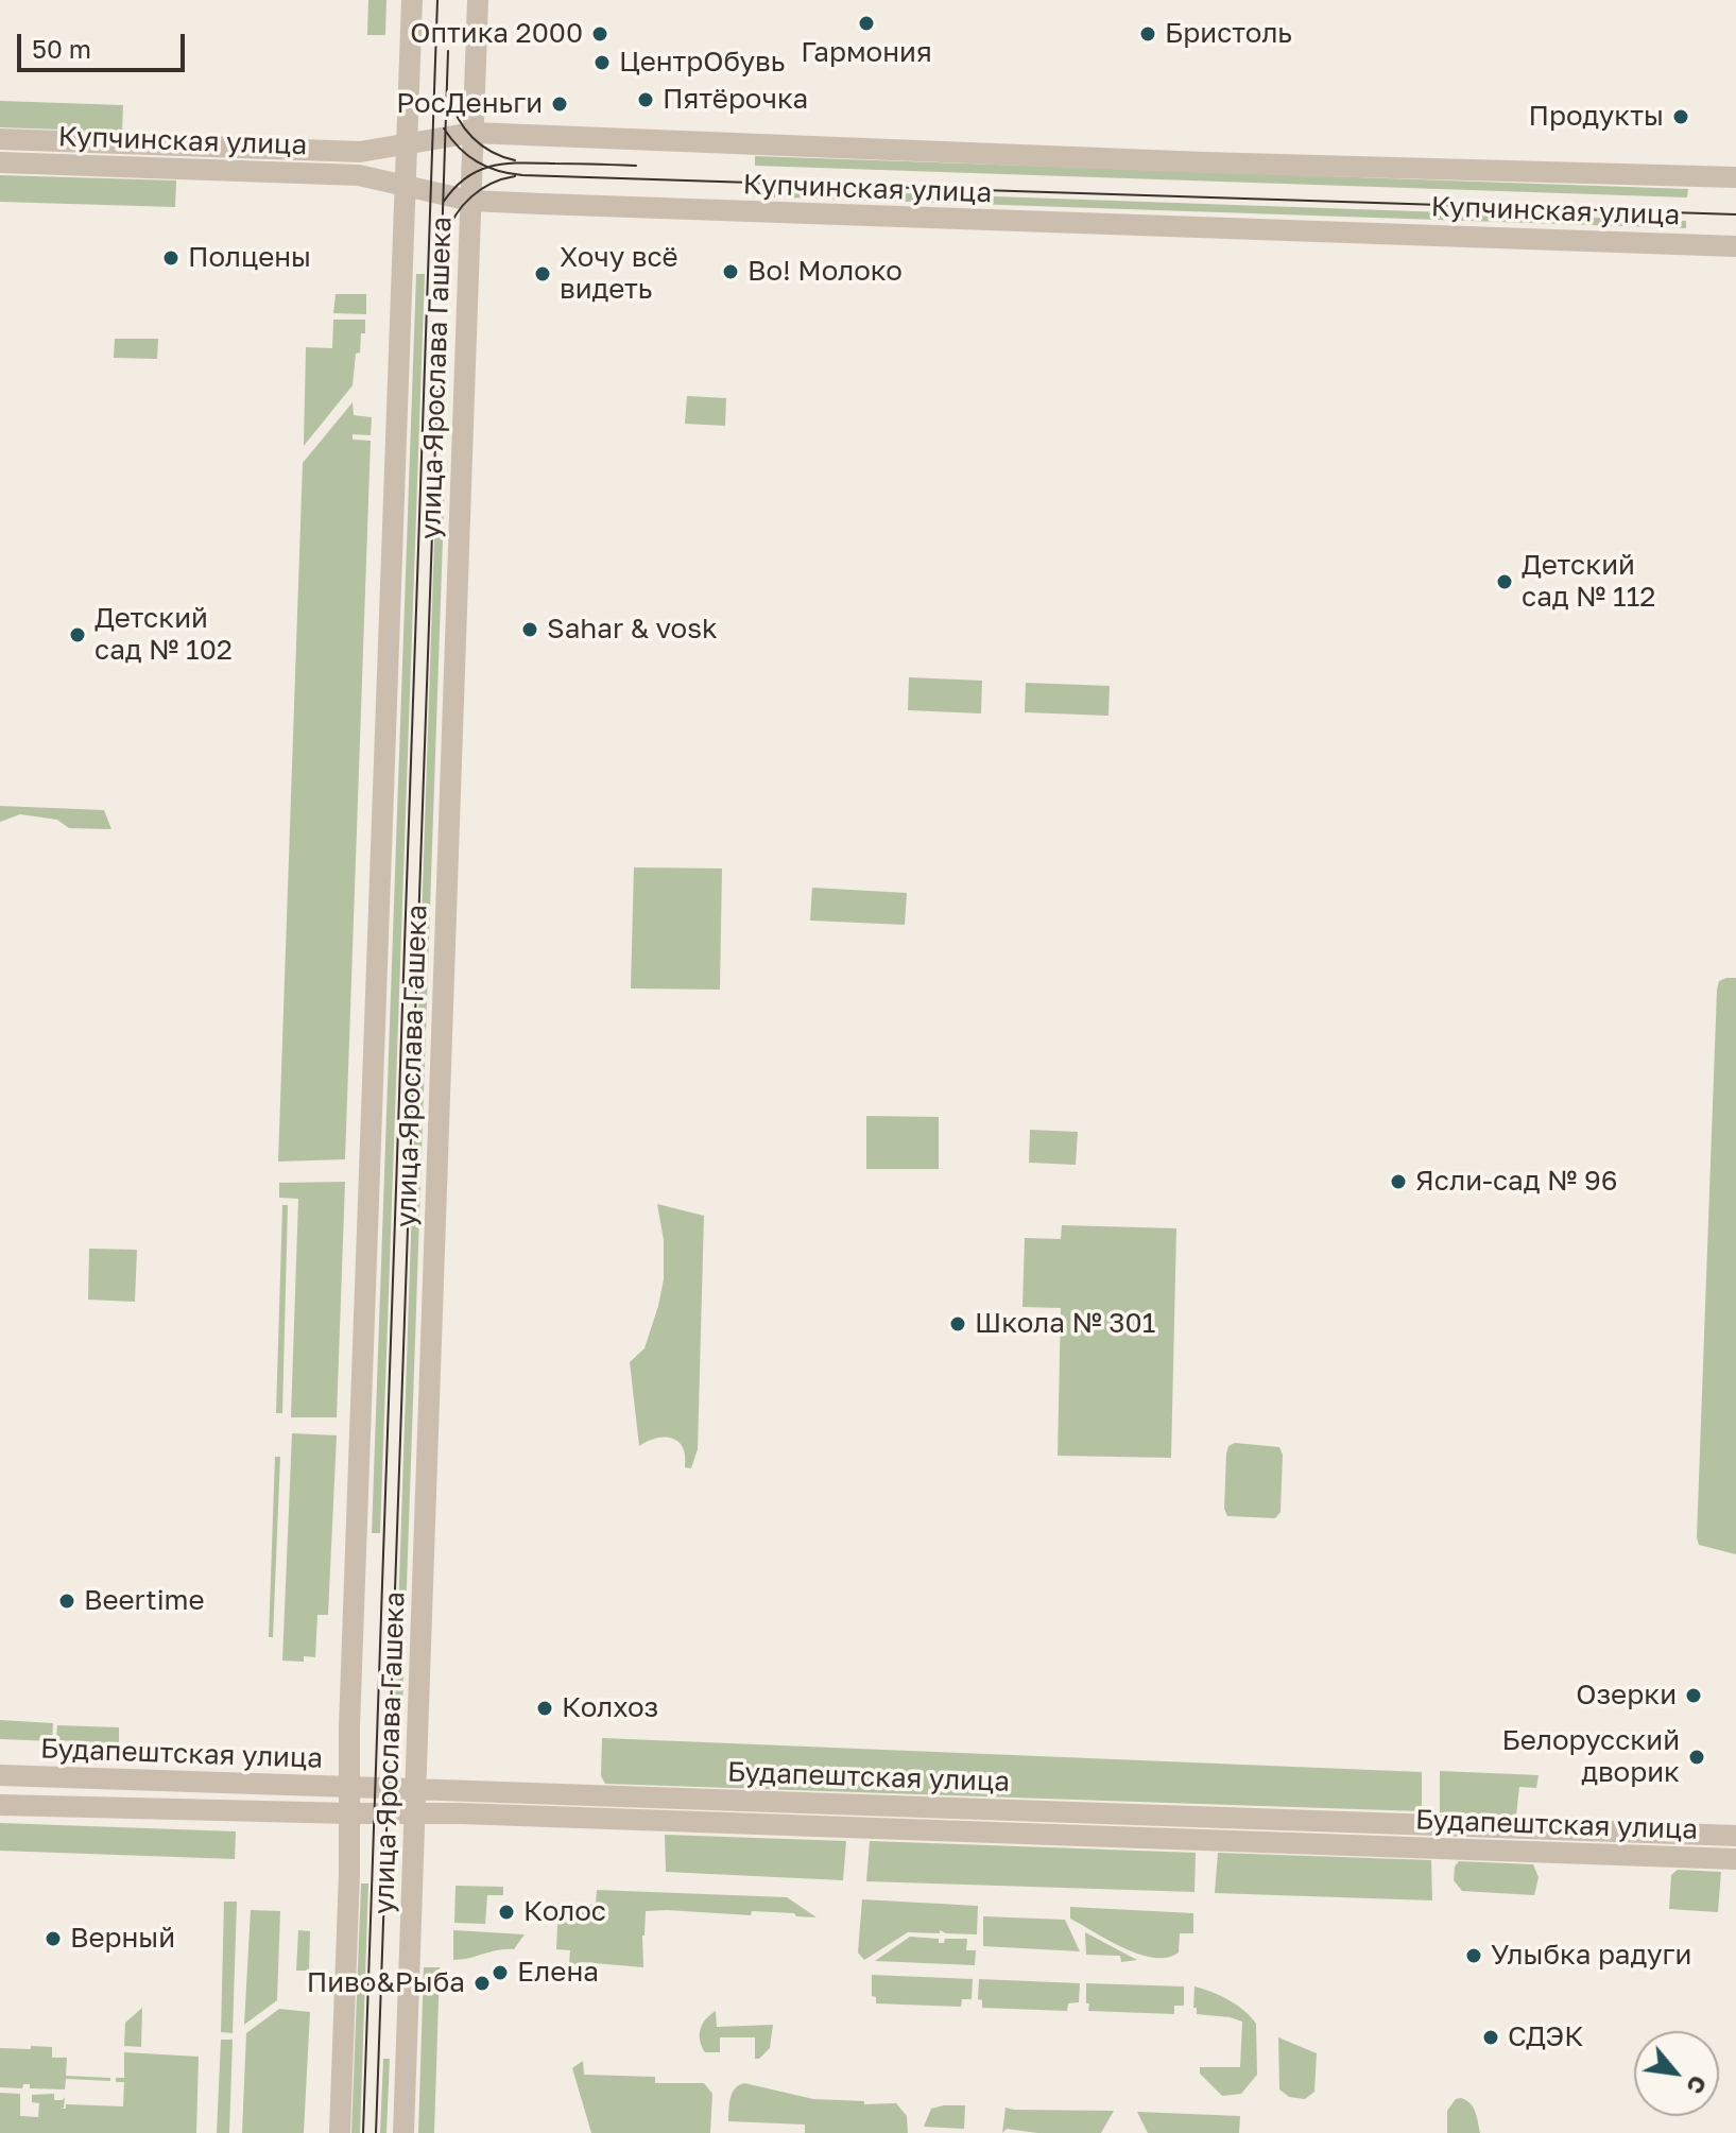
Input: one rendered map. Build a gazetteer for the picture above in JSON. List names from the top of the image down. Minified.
{"streets":{"street":["Купчинская улица","улица Ярослава Гашека","Будапештская улица"]},"crossings":[["Купчинская улица","улица Ярослава Гашека"],["улица Ярослава Гашека","Будапештская улица"]],"places":["Гармония","Оптика 2000","Бристоль","ЦентрОбувь","Пятёрочка","РосДеньги","Продукты","Полцены","Во! Молоко","Хочу всё видеть","Детский сад № 112","Sahar & vosk","Детский сад № 102","Ясли-сад № 96","Школа № 301","Beertime","Озерки","Колхоз","Белорусский дворик","Колос","Верный","Улыбка радуги","Елена","Пиво&Рыба","СДЭК"],"scale_bar":"50 m","north":"bottom right"}
